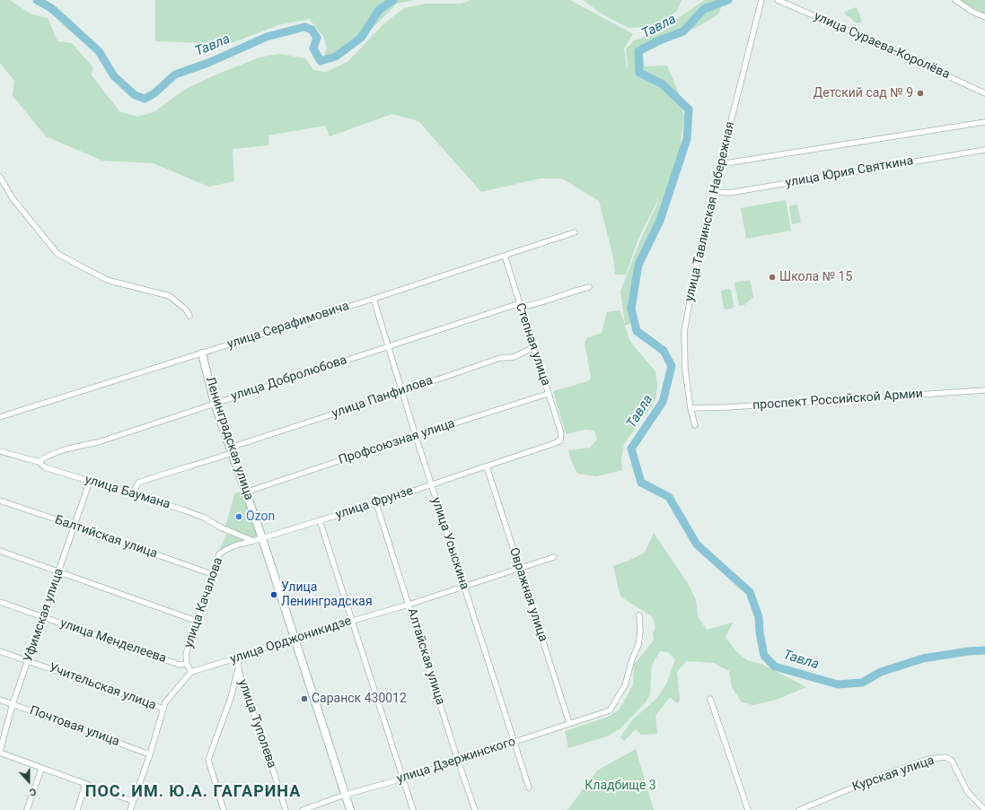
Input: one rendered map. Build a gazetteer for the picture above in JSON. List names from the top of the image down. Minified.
{"streets":{"street":["улица Сураева-Королёва","улица Юрия Святкина","улица Тавлинская Набережная","улица Серафимовича","Степная улица","улица Добролюбова","улица Панфилова","проспект Российской Армии","Ленинградская улица","Профсоюзная улица","улица Баумана","улица Фрунзе","Балтийская улица","улица Усыскина","Овражная улица","улица Качалова","Уфимская улица","улица Орджоникидзе","улица Менделеева","Алтайская улица","Учительская улица","улица Туполева","Почтовая улица","улица Дзержинского","Курская улица"]},"crossings":[["улица Юрия Святкина","улица Тавлинская Набережная"],["улица Тавлинская Набережная","проспект Российской Армии"],["улица Серафимовича","Степная улица"],["улица Серафимовича","Ленинградская улица"],["улица Серафимовича","улица Усыскина"],["Степная улица","улица Добролюбова"],["Степная улица","улица Панфилова"],["Степная улица","Профсоюзная улица"],["Степная улица","улица Фрунзе"],["улица Добролюбова","Ленинградская улица"],["улица Добролюбова","улица Баумана"],["улица Добролюбова","улица Усыскина"],["улица Панфилова","Ленинградская улица"],["улица Панфилова","улица Баумана"],["улица Панфилова","улица Усыскина"],["Ленинградская улица","Профсоюзная улица"],["Ленинградская улица","улица Фрунзе"],["Ленинградская улица","улица Качалова"],["Ленинградская улица","улица Орджоникидзе"],["Ленинградская улица","улица Дзержинского"],["Профсоюзная улица","улица Усыскина"],["улица Баумана","улица Качалова"],["улица Баумана","Уфимская улица"],["улица Фрунзе","улица Усыскина"],["улица Фрунзе","Овражная улица"],["улица Фрунзе","улица Качалова"],["улица Фрунзе","Алтайская улица"],["Балтийская улица","улица Качалова"],["Балтийская улица","Уфимская улица"],["улица Усыскина","улица Орджоникидзе"],["улица Усыскина","улица Дзержинского"],["Овражная улица","улица Орджоникидзе"],["Овражная улица","улица Дзержинского"],["улица Качалова","улица Орджоникидзе"],["улица Качалова","улица Менделеева"],["Уфимская улица","улица Менделеева"],["Уфимская улица","Учительская улица"],["Уфимская улица","Почтовая улица"],["улица Орджоникидзе","Алтайская улица"],["улица Орджоникидзе","улица Туполева"],["Алтайская улица","улица Дзержинского"]],"districts":["ПОС. ИМ. Ю.А. ГАГАРИНА"],"water":["Тавла"],"parks":["Кладбище 3"],"places":["Детский сад № 9","Школа № 15","Ozon","Улица Ленинградская","Саранск 430012"],"north":"bottom"}
